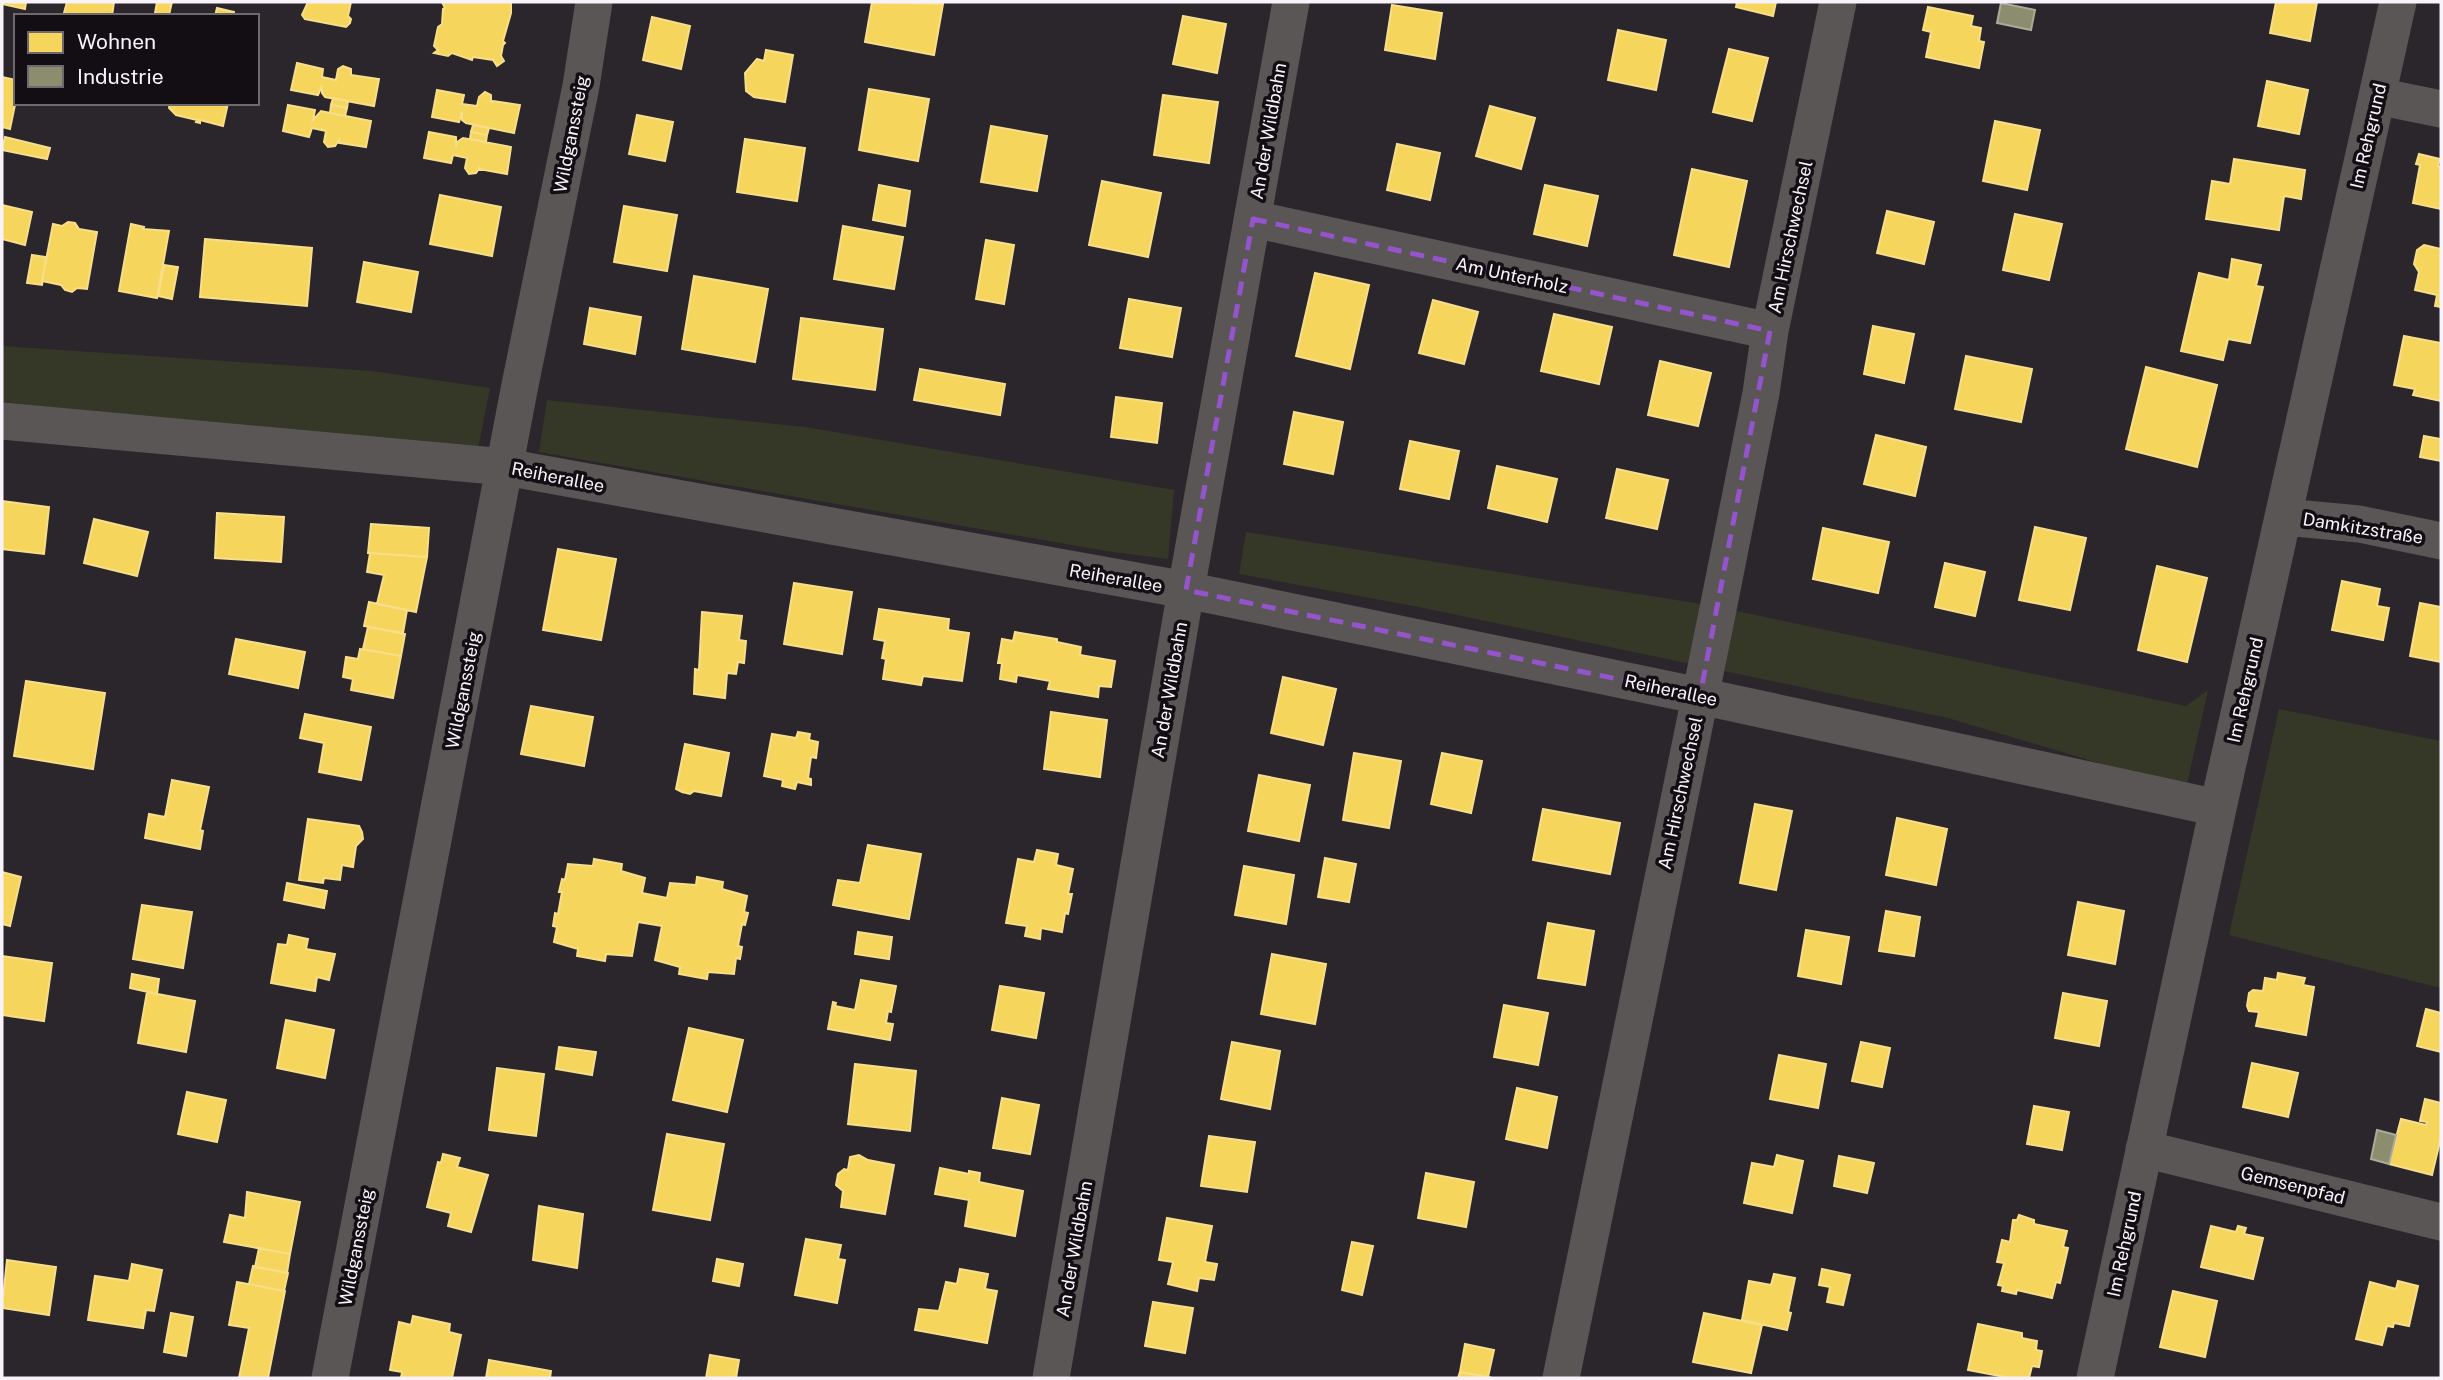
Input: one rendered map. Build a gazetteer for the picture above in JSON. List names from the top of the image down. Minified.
{"streets":{"street":["An der Wildbahn","Wildganssteig","Im Rehgrund","Am Hirschwechsel","Am Unterholz","Reiherallee","Damkitzstraße","Gemsenpfad"]},"crossings":[["An der Wildbahn","Am Unterholz"],["An der Wildbahn","Reiherallee"],["Wildganssteig","Reiherallee"],["Im Rehgrund","Reiherallee"],["Im Rehgrund","Damkitzstraße"],["Im Rehgrund","Gemsenpfad"],["Am Hirschwechsel","Am Unterholz"],["Am Hirschwechsel","Reiherallee"]],"legend":["Wohnen","Industrie"]}
